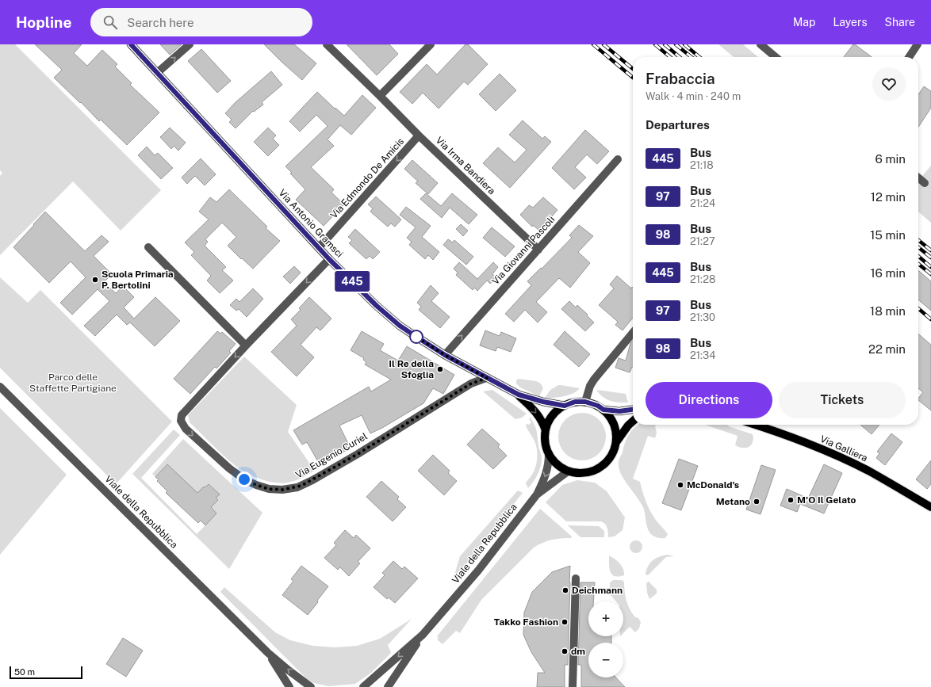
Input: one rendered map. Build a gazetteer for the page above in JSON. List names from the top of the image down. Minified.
{"streets":{"main road":["Via Antonio Gramsci","Via Galliera"],"street":["Via Irma Bandiera","Via Edmondo De Amicis","Via Giovanni Pascoli","Via Eugenio Curiel","Viale della Repubblica"]},"crossings":[["Via Irma Bandiera","Via Edmondo De Amicis"],["Via Irma Bandiera","Via Giovanni Pascoli"],["Via Edmondo De Amicis","Via Antonio Gramsci"],["Via Antonio Gramsci","Via Giovanni Pascoli"],["Via Antonio Gramsci","Via Eugenio Curiel"],["Via Antonio Gramsci","Viale della Repubblica"]],"one_way":["Via Edmondo De Amicis","Via Giovanni Pascoli"],"parks":["Parco delle Staffette Partigiane"],"places":["Scuola Primaria P. Bertolini","Il Re della Sfoglia","McDonald's","M'O Il Gelato","Metano","Deichmann","Takko Fashion","dm"],"lines":["bus line 445"],"scale_bar":"50 m","page":{"header":"Hopline","search":"Search here","nav":["Map","Layers","Share"],"on_map":"445","heading":[["Frabaccia","Walk · 4 min · 240 m"],"Departures"],"list":[{"mark":"445","name":"Bus","note":"21:18","value":"6 min"},{"mark":"97","name":"Bus","note":"21:24","value":"12 min"},{"mark":"98","name":"Bus","note":"21:27","value":"15 min"},{"mark":"445","name":"Bus","note":"21:28","value":"16 min"},{"mark":"97","name":"Bus","note":"21:30","value":"18 min"},{"mark":"98","name":"Bus","note":"21:34","value":"22 min"}],"buttons":["Directions","Tickets"],"map_buttons":["+","−"],"scale":"50 m"}}
